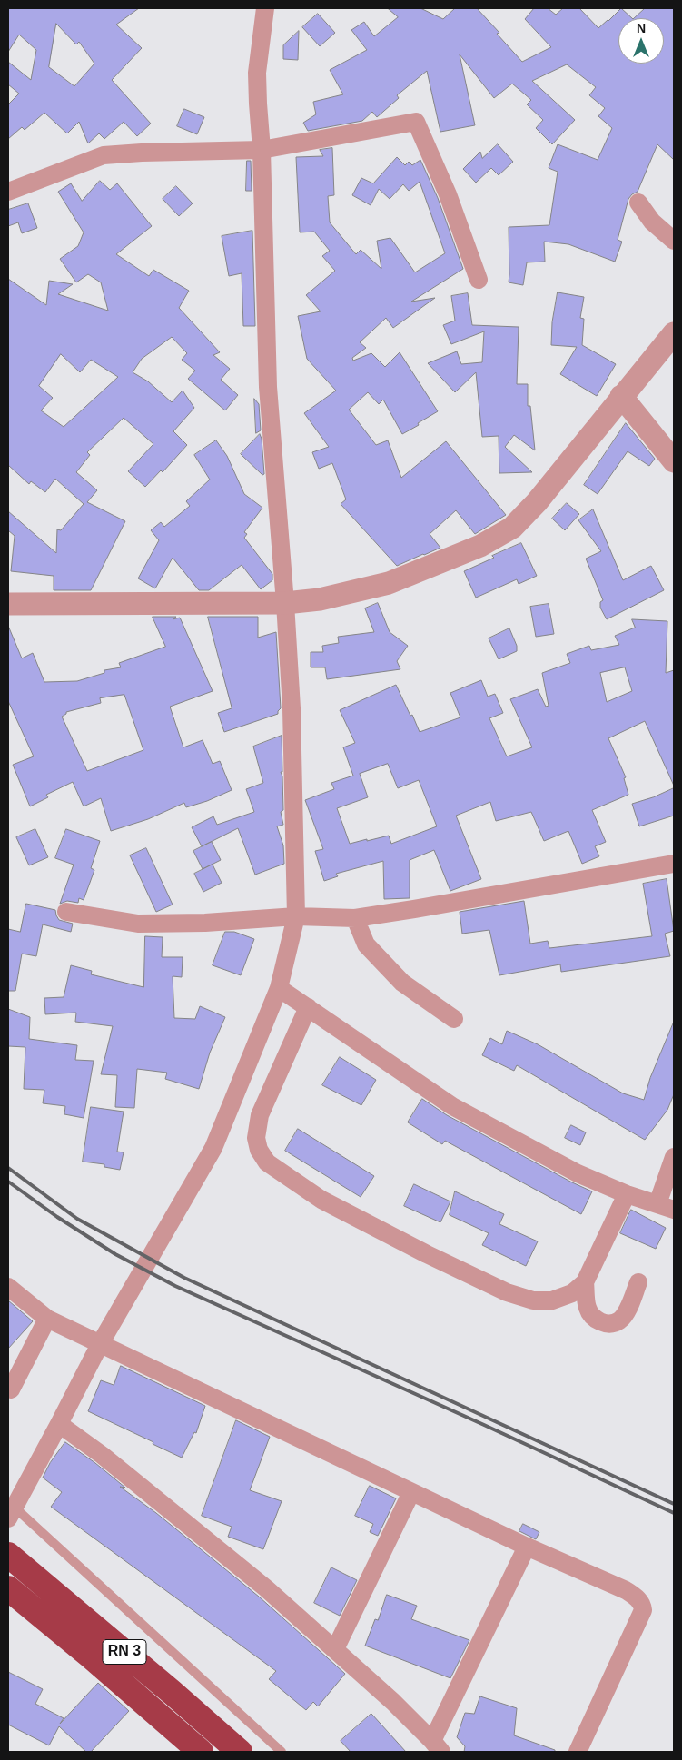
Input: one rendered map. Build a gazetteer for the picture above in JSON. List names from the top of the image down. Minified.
{"streets":{"highway":["RN 3"]},"north":"top"}
